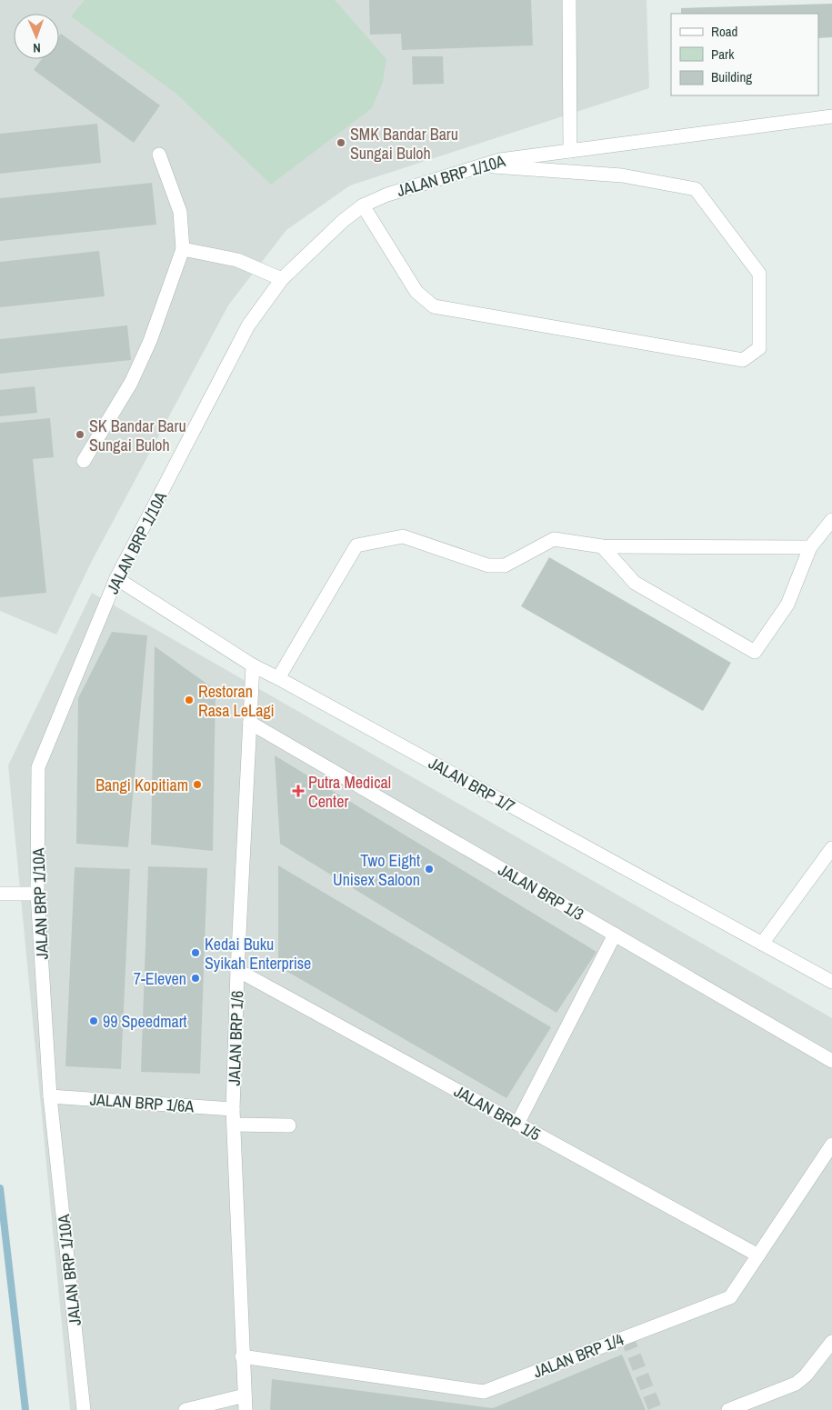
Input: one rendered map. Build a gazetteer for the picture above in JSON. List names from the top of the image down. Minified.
{"streets":{"street":["JALAN BRP 1/10A","JALAN BRP 1/7","JALAN BRP 1/3","JALAN BRP 1/6","JALAN BRP 1/6A","JALAN BRP 1/5","JALAN BRP 1/4"]},"crossings":[["JALAN BRP 1/10A","JALAN BRP 1/7"],["JALAN BRP 1/10A","JALAN BRP 1/6A"],["JALAN BRP 1/7","JALAN BRP 1/6"],["JALAN BRP 1/3","JALAN BRP 1/6"],["JALAN BRP 1/6","JALAN BRP 1/6A"],["JALAN BRP 1/6","JALAN BRP 1/5"],["JALAN BRP 1/6","JALAN BRP 1/4"],["JALAN BRP 1/5","JALAN BRP 1/4"]],"places":{"other":["SMK Bandar Baru Sungai Buloh","SK Bandar Baru Sungai Buloh","Restoran Rasa LeLagi","Bangi Kopitiam","Two Eight Unisex Saloon","Kedai Buku Syikah Enterprise","7-Eleven","99 Speedmart"],"health":["Putra Medical Center"]},"legend":["Road","Park","Building"],"north":"bottom"}
